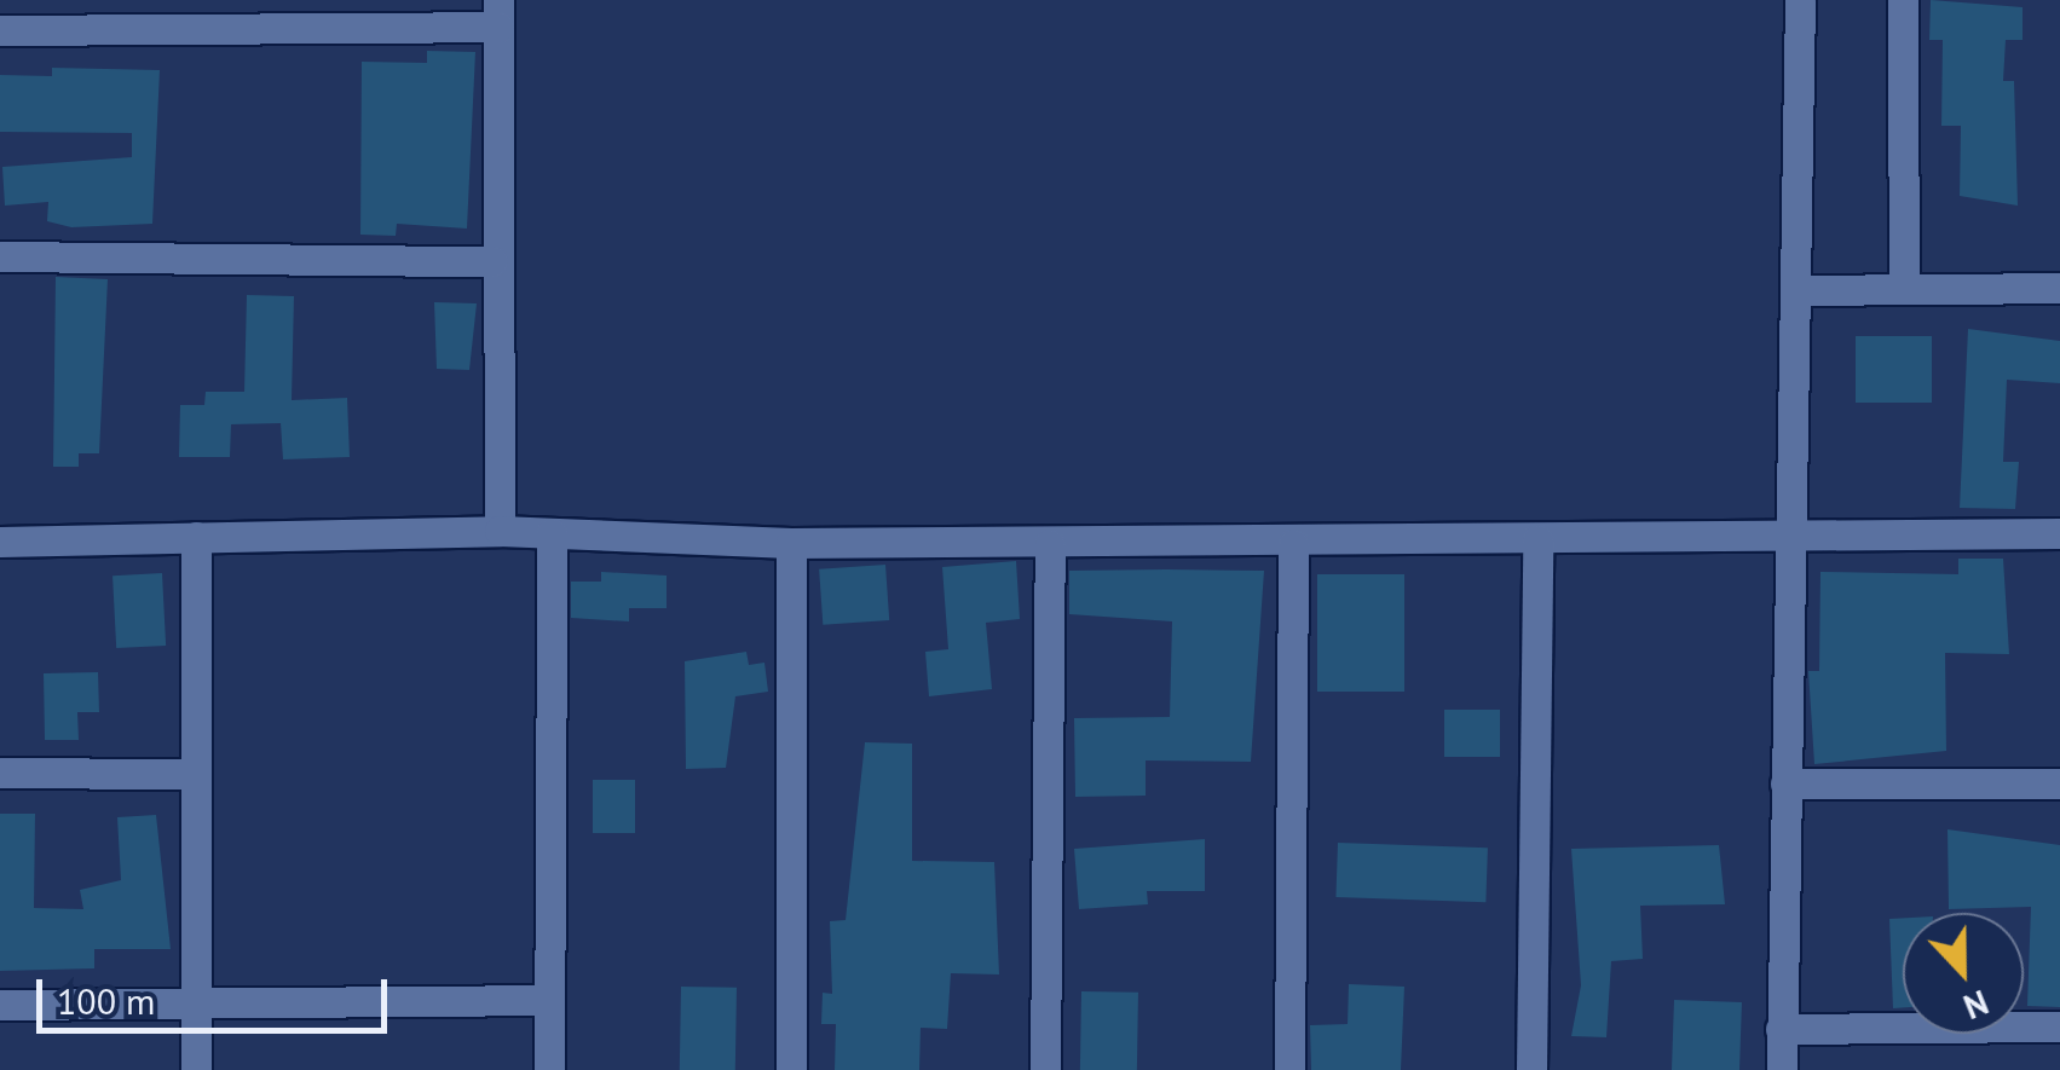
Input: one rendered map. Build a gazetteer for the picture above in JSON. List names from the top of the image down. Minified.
{"scale_bar":"100 m","north":"bottom"}
